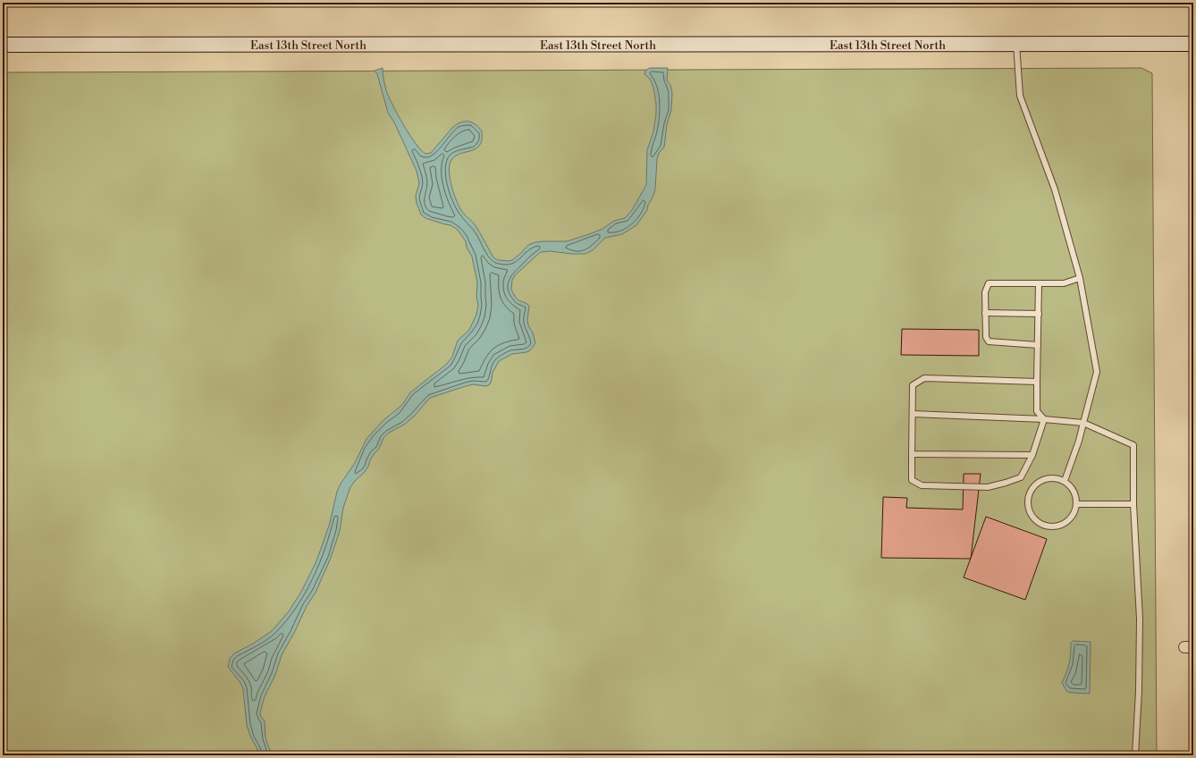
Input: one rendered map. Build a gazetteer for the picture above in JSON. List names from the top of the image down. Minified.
{"streets":{"main road":["East 13th Street North"]}}
